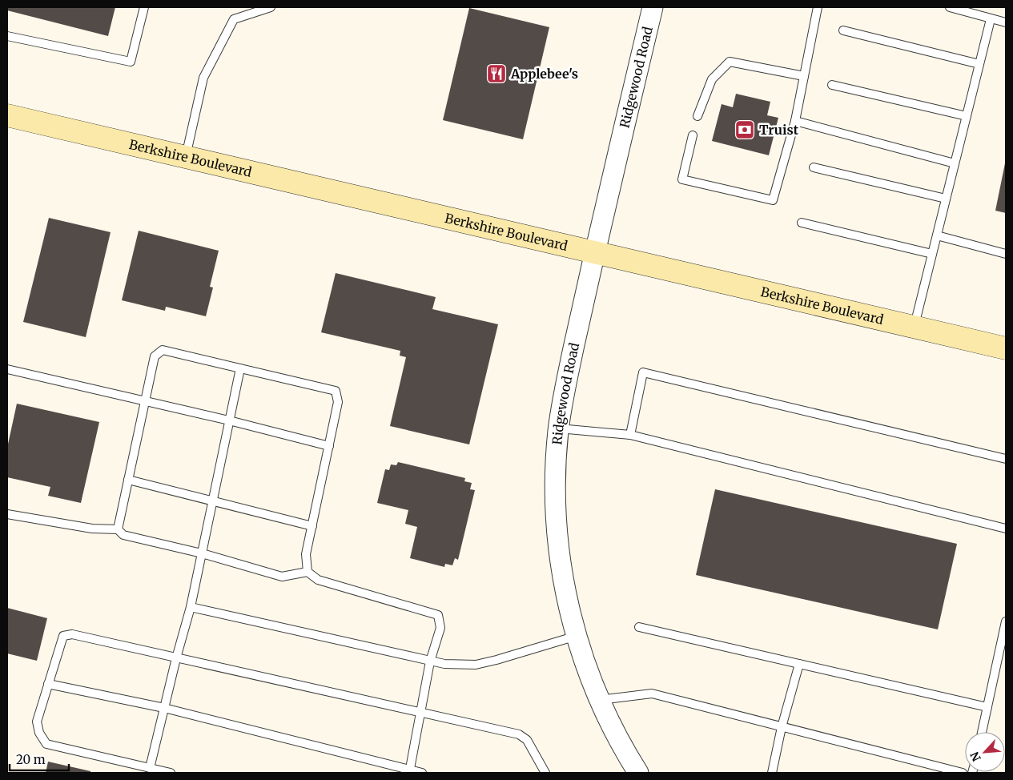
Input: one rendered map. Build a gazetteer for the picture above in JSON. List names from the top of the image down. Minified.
{"streets":{"main road":["Berkshire Boulevard"],"street":["Ridgewood Road"]},"crossings":[["Ridgewood Road","Berkshire Boulevard"]],"places":{"restaurant":["Applebee's"],"bank":["Truist"]},"scale_bar":"20 m","north":"bottom left"}
